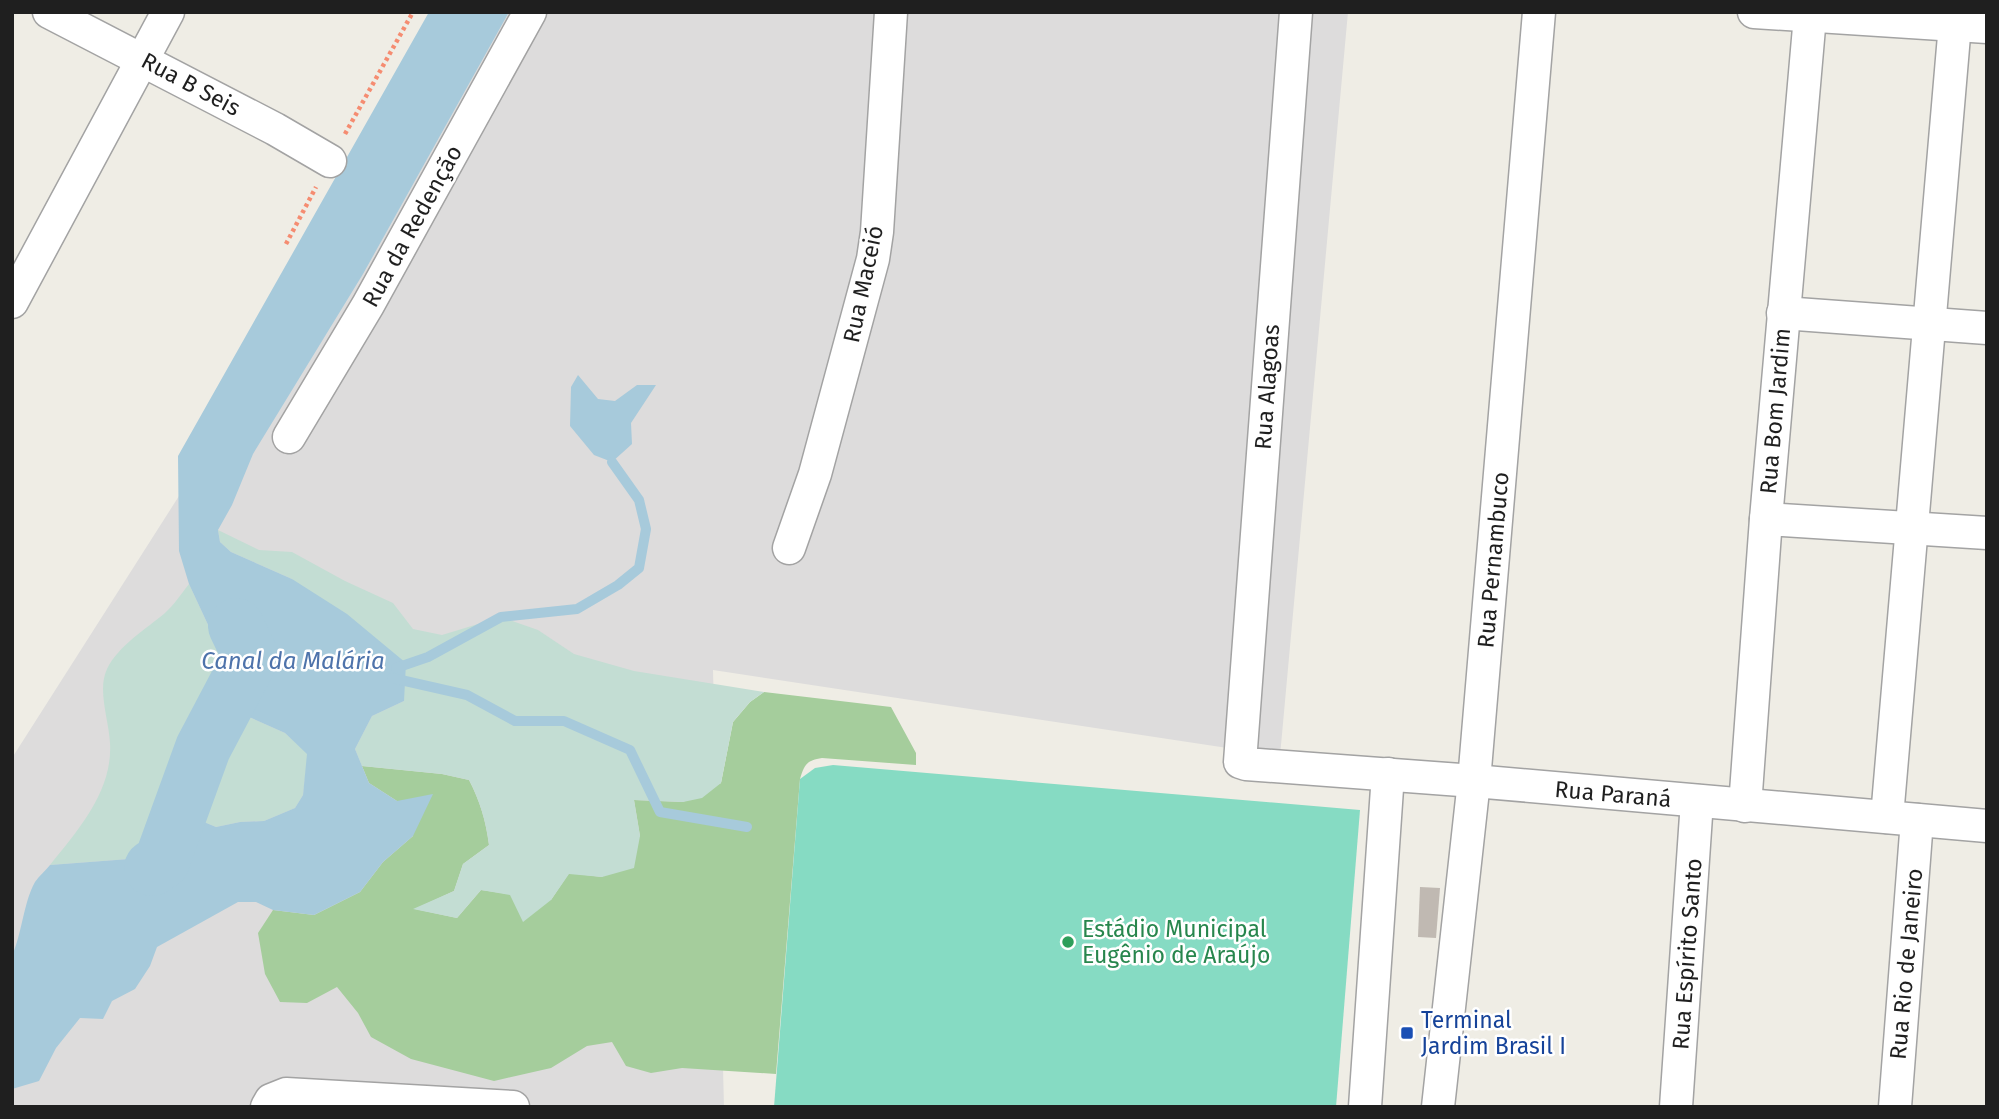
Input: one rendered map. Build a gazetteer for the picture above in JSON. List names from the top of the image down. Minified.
{"streets":{"street":["Rua B Seis","Rua da Redenção","Rua Maceió","Rua Alagoas","Rua Bom Jardim","Rua Pernambuco","Rua Paraná","Rua Espírito Santo","Rua Rio de Janeiro"]},"crossings":[["Rua Alagoas","Rua Paraná"],["Rua Bom Jardim","Rua Paraná"],["Rua Pernambuco","Rua Paraná"],["Rua Paraná","Rua Espírito Santo"],["Rua Paraná","Rua Rio de Janeiro"]],"water":["Canal da Malária"],"places":{"other":["Estádio Municipal Eugênio de Araújo"],"transit":["Terminal Jardim Brasil I"]}}
